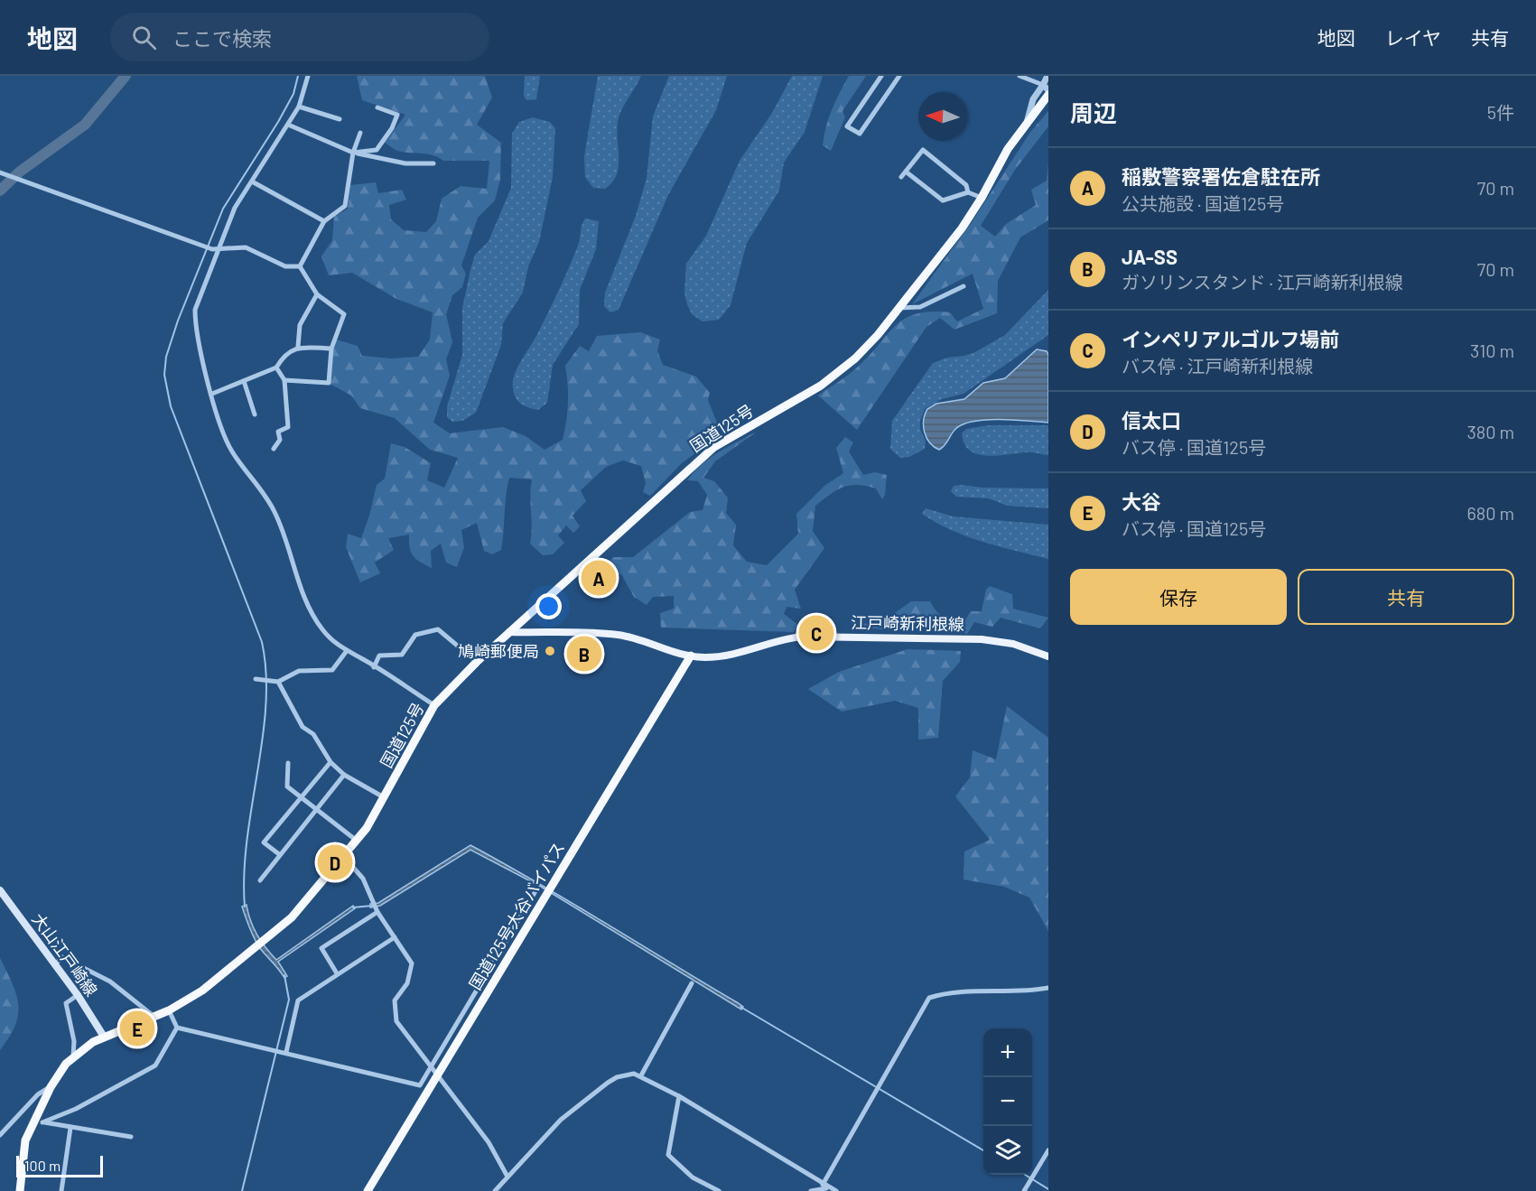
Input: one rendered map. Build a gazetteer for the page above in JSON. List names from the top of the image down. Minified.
{"streets":{"highway":["国道125号","国道125号大谷バイパス"],"main road":["江戸崎新利根線","大山江戸崎線"]},"crossings":[["国道125号","江戸崎新利根線"],["国道125号","大山江戸崎線"],["江戸崎新利根線","国道125号大谷バイパス"]],"places":["鳩崎郵便局"],"scale_bar":"100 m","north":"left","page":{"header":"地図","search":"ここで検索","nav":["地図","レイヤ","共有"],"heading":["周辺","5件"],"list":[{"mark":"A","name":"稲敷警察署佐倉駐在所","note":"公共施設 · 国道125号","value":"70 m"},{"mark":"B","name":"JA-SS","note":"ガソリンスタンド · 江戸崎新利根線","value":"70 m"},{"mark":"C","name":"インペリアルゴルフ場前","note":"バス停 · 江戸崎新利根線","value":"310 m"},{"mark":"D","name":"信太口","note":"バス停 · 国道125号","value":"380 m"},{"mark":"E","name":"大谷","note":"バス停 · 国道125号","value":"680 m"}],"buttons":["保存","共有"],"pins":["A","C","B","D","E"],"map_buttons":["+","−"],"scale":"100 m"}}
